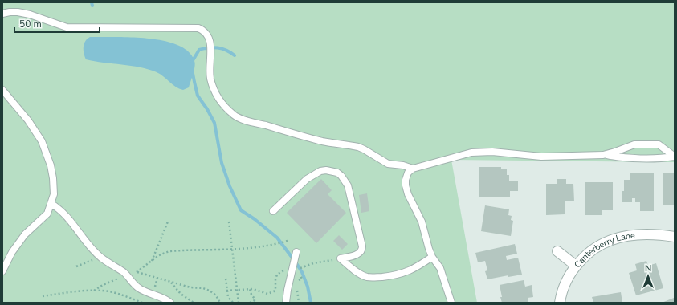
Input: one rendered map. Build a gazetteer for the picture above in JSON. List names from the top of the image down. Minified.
{"streets":{"street":["Canterberry Lane"]},"scale_bar":"50 m","north":"top"}
